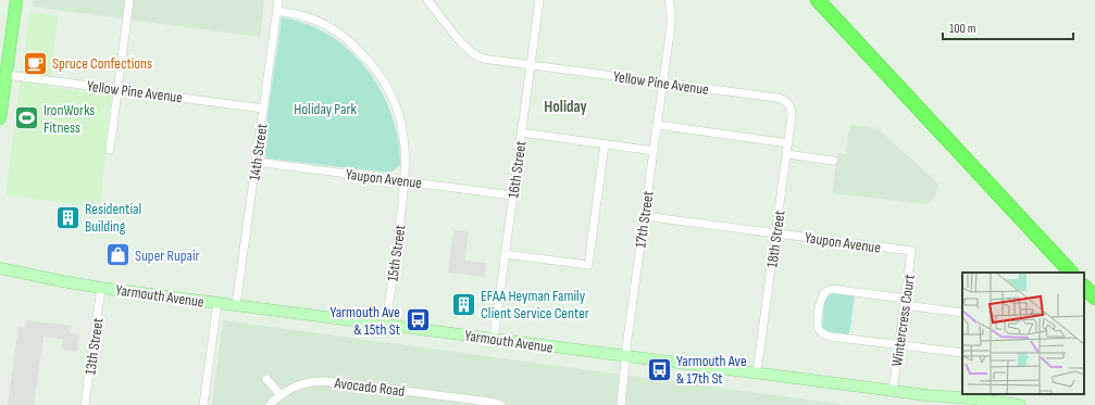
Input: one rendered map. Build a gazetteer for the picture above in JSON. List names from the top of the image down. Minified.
{"streets":{"street":["Yellow Pine Avenue","14th Street","16th Street","Yaupon Avenue","17th Street","18th Street","15th Street","Yarmouth Avenue","Wintercress Court","13th Street","Avocado Road"]},"crossings":[["Yellow Pine Avenue","14th Street"],["Yellow Pine Avenue","16th Street"],["Yellow Pine Avenue","17th Street"],["Yellow Pine Avenue","18th Street"],["14th Street","Yaupon Avenue"],["14th Street","15th Street"],["14th Street","Yarmouth Avenue"],["16th Street","Yaupon Avenue"],["16th Street","Yarmouth Avenue"],["Yaupon Avenue","17th Street"],["Yaupon Avenue","18th Street"],["Yaupon Avenue","15th Street"],["Yaupon Avenue","Wintercress Court"],["17th Street","Yarmouth Avenue"],["18th Street","Yarmouth Avenue"],["15th Street","Yarmouth Avenue"],["Yarmouth Avenue","Wintercress Court"],["Yarmouth Avenue","13th Street"]],"districts":["Holiday"],"parks":["Holiday Park"],"places":{"cafe":["Spruce Confections"],"sports":["IronWorks Fitness"],"building":["Residential Building","EFAA Heyman Family Client Service Center"],"shop":["Super Rupair"],"bus stop":["Yarmouth Ave & 15th St","Yarmouth Ave & 17th St"]},"scale_bar":"100 m"}
